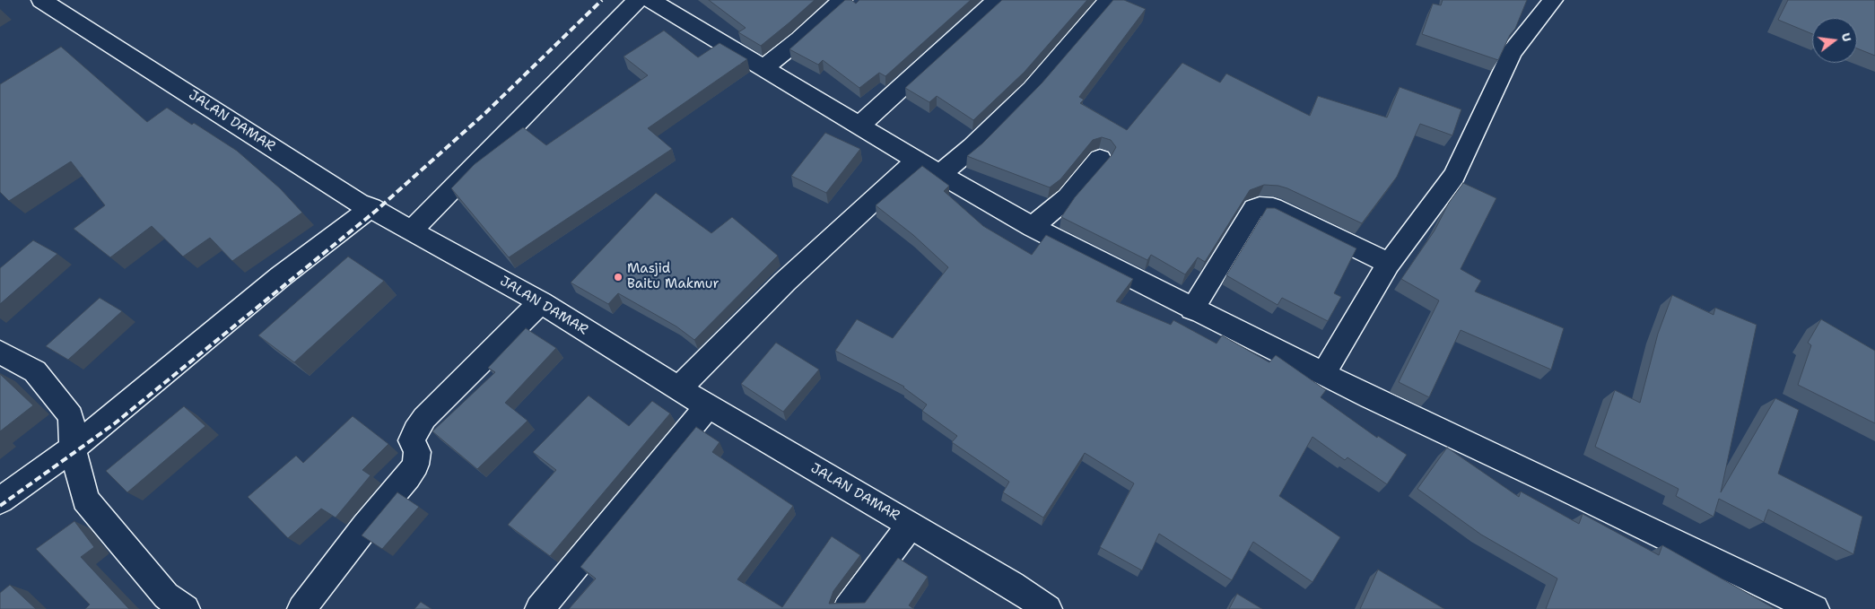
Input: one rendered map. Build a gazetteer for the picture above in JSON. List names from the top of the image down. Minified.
{"streets":{"street":["JALAN DAMAR"]},"places":["Masjid Baitu Makmur"],"north":"right"}
